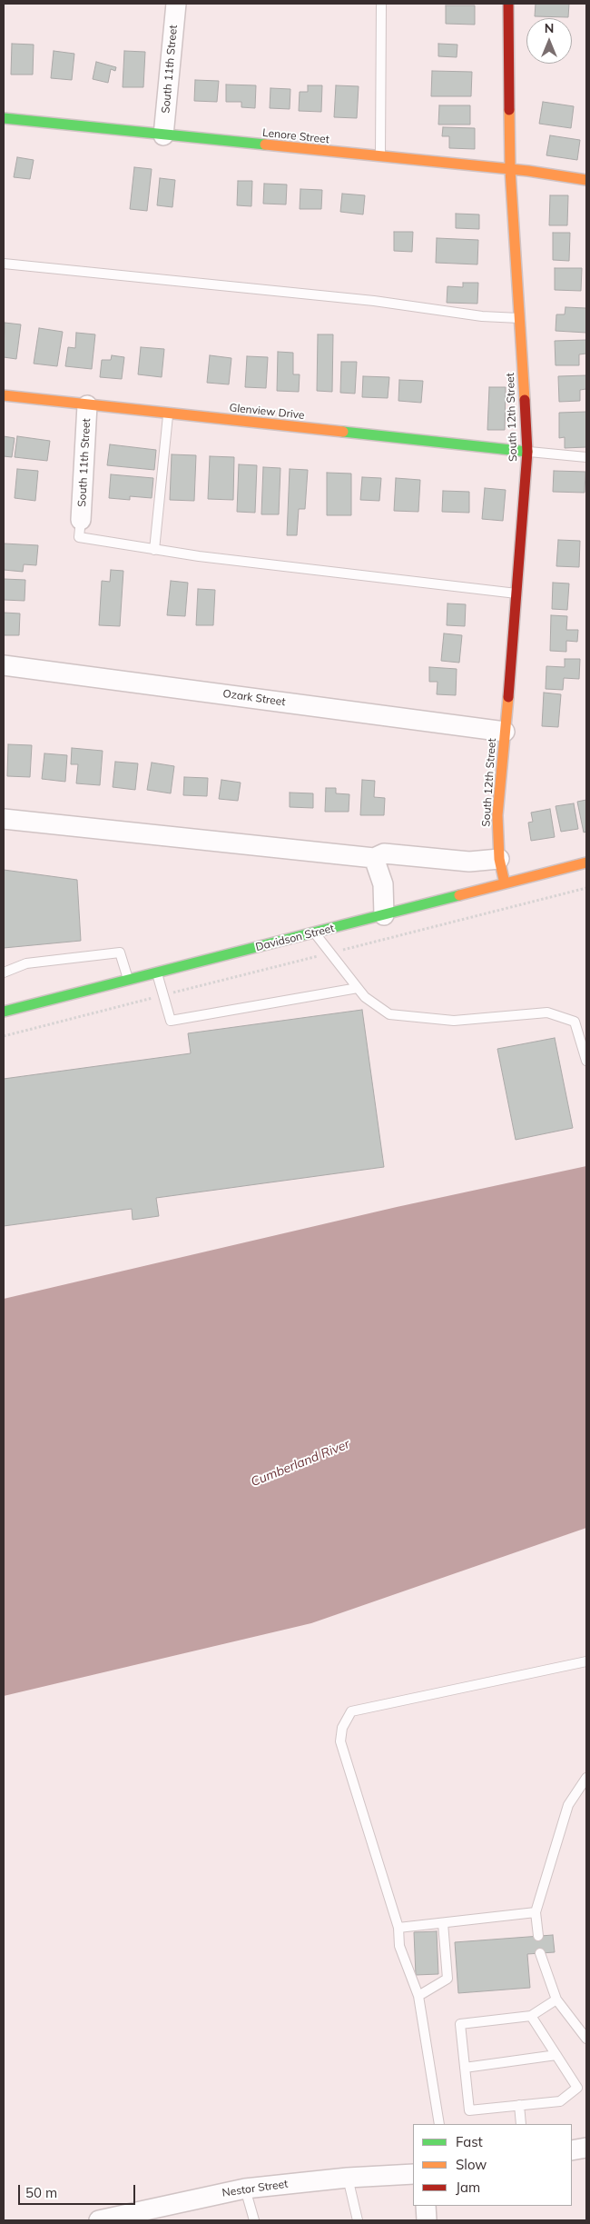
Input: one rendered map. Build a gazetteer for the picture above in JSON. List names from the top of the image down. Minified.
{"streets":{"street":["South 11th Street","Lenore Street","Glenview Drive","South 12th Street","Ozark Street","Davidson Street","Nestor Street"]},"crossings":[["South 11th Street","Lenore Street"],["South 11th Street","Glenview Drive"],["Lenore Street","South 12th Street"],["Glenview Drive","South 12th Street"],["South 12th Street","Ozark Street"],["South 12th Street","Davidson Street"]],"water":["Cumberland River"],"legend":["Fast","Slow","Jam"],"scale_bar":"50 m","north":"top"}
